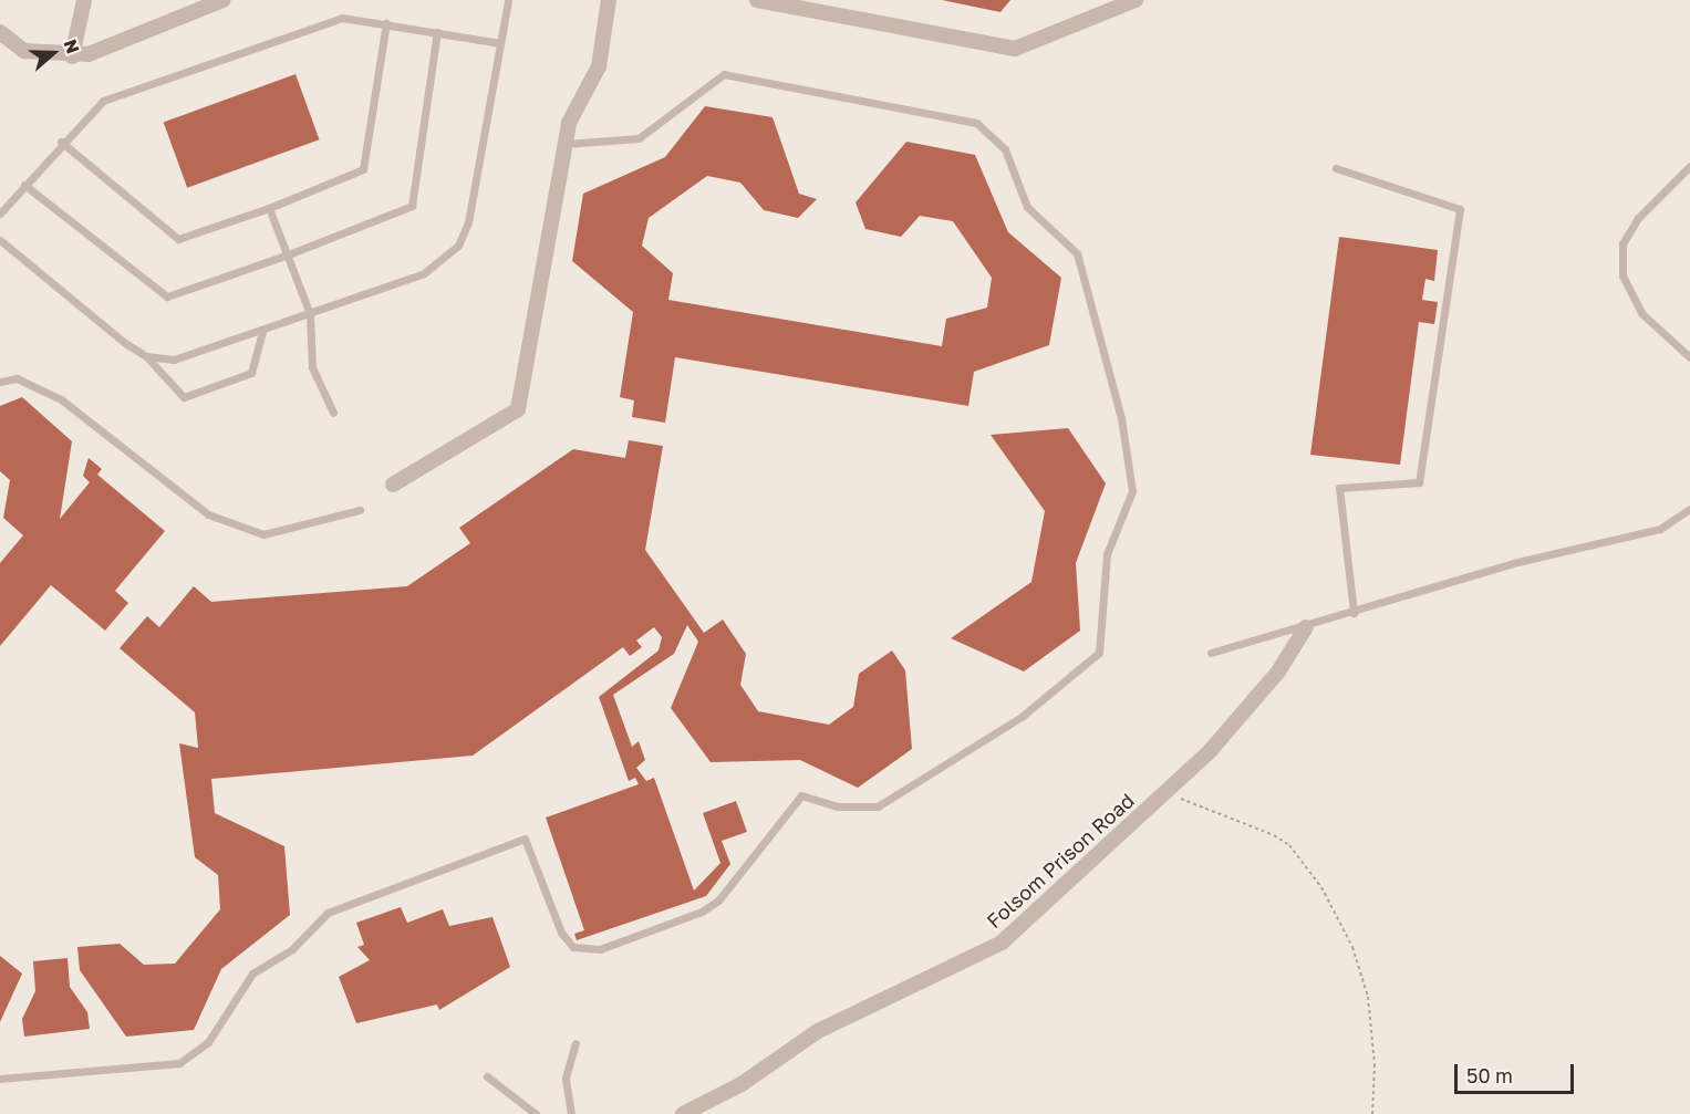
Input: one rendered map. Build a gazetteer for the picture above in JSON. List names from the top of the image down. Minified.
{"streets":{"street":["Folsom Prison Road"]},"scale_bar":"50 m","north":"right"}
